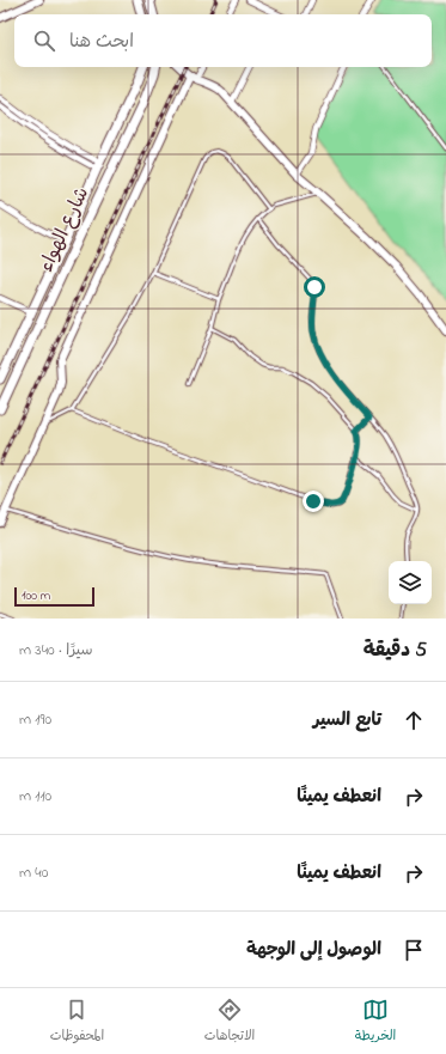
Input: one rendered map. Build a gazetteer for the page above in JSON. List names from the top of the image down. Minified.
{"streets":{"main road":["شارع الهواء"]},"scale_bar":"100 m","page":{"search":"ابحث هنا","scale":"100 m","heading":["5 دقيقة","سيرًا · 340 m"],"list":[["تابع السير","190 m"],["انعطف يمينًا","110 m"],["انعطف يمينًا","40 m"],"الوصول إلى الوجهة"],"nav":["الخريطة","الاتجاهات","المحفوظات"]}}
